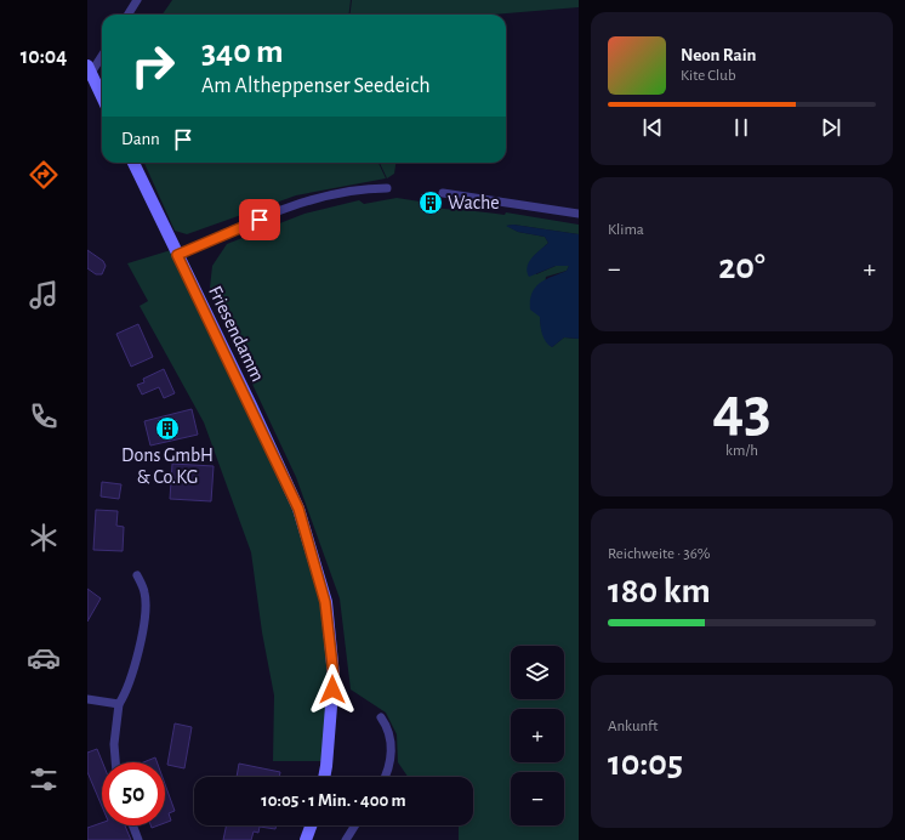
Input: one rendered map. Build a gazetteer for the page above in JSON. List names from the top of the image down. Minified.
{"streets":{"main road":["Friesendamm"]},"places":{"building":["Wache","Dons GmbH & Co.KG"]},"page":{"tabs":"10:04","turn":["340 m","Am Altheppenser Seedeich"],"song":["Neon Rain","Kite Club"],"then":"Dann","tile":["Klima",["43","km/h"],["Reichweite · 36%","180 km"],["Ankunft","10:05"]],"heat":["−","20°","+"],"map_buttons":["+","−"],"limit":"50","trip":"10:05 · 1 Min. · 400 m"}}
